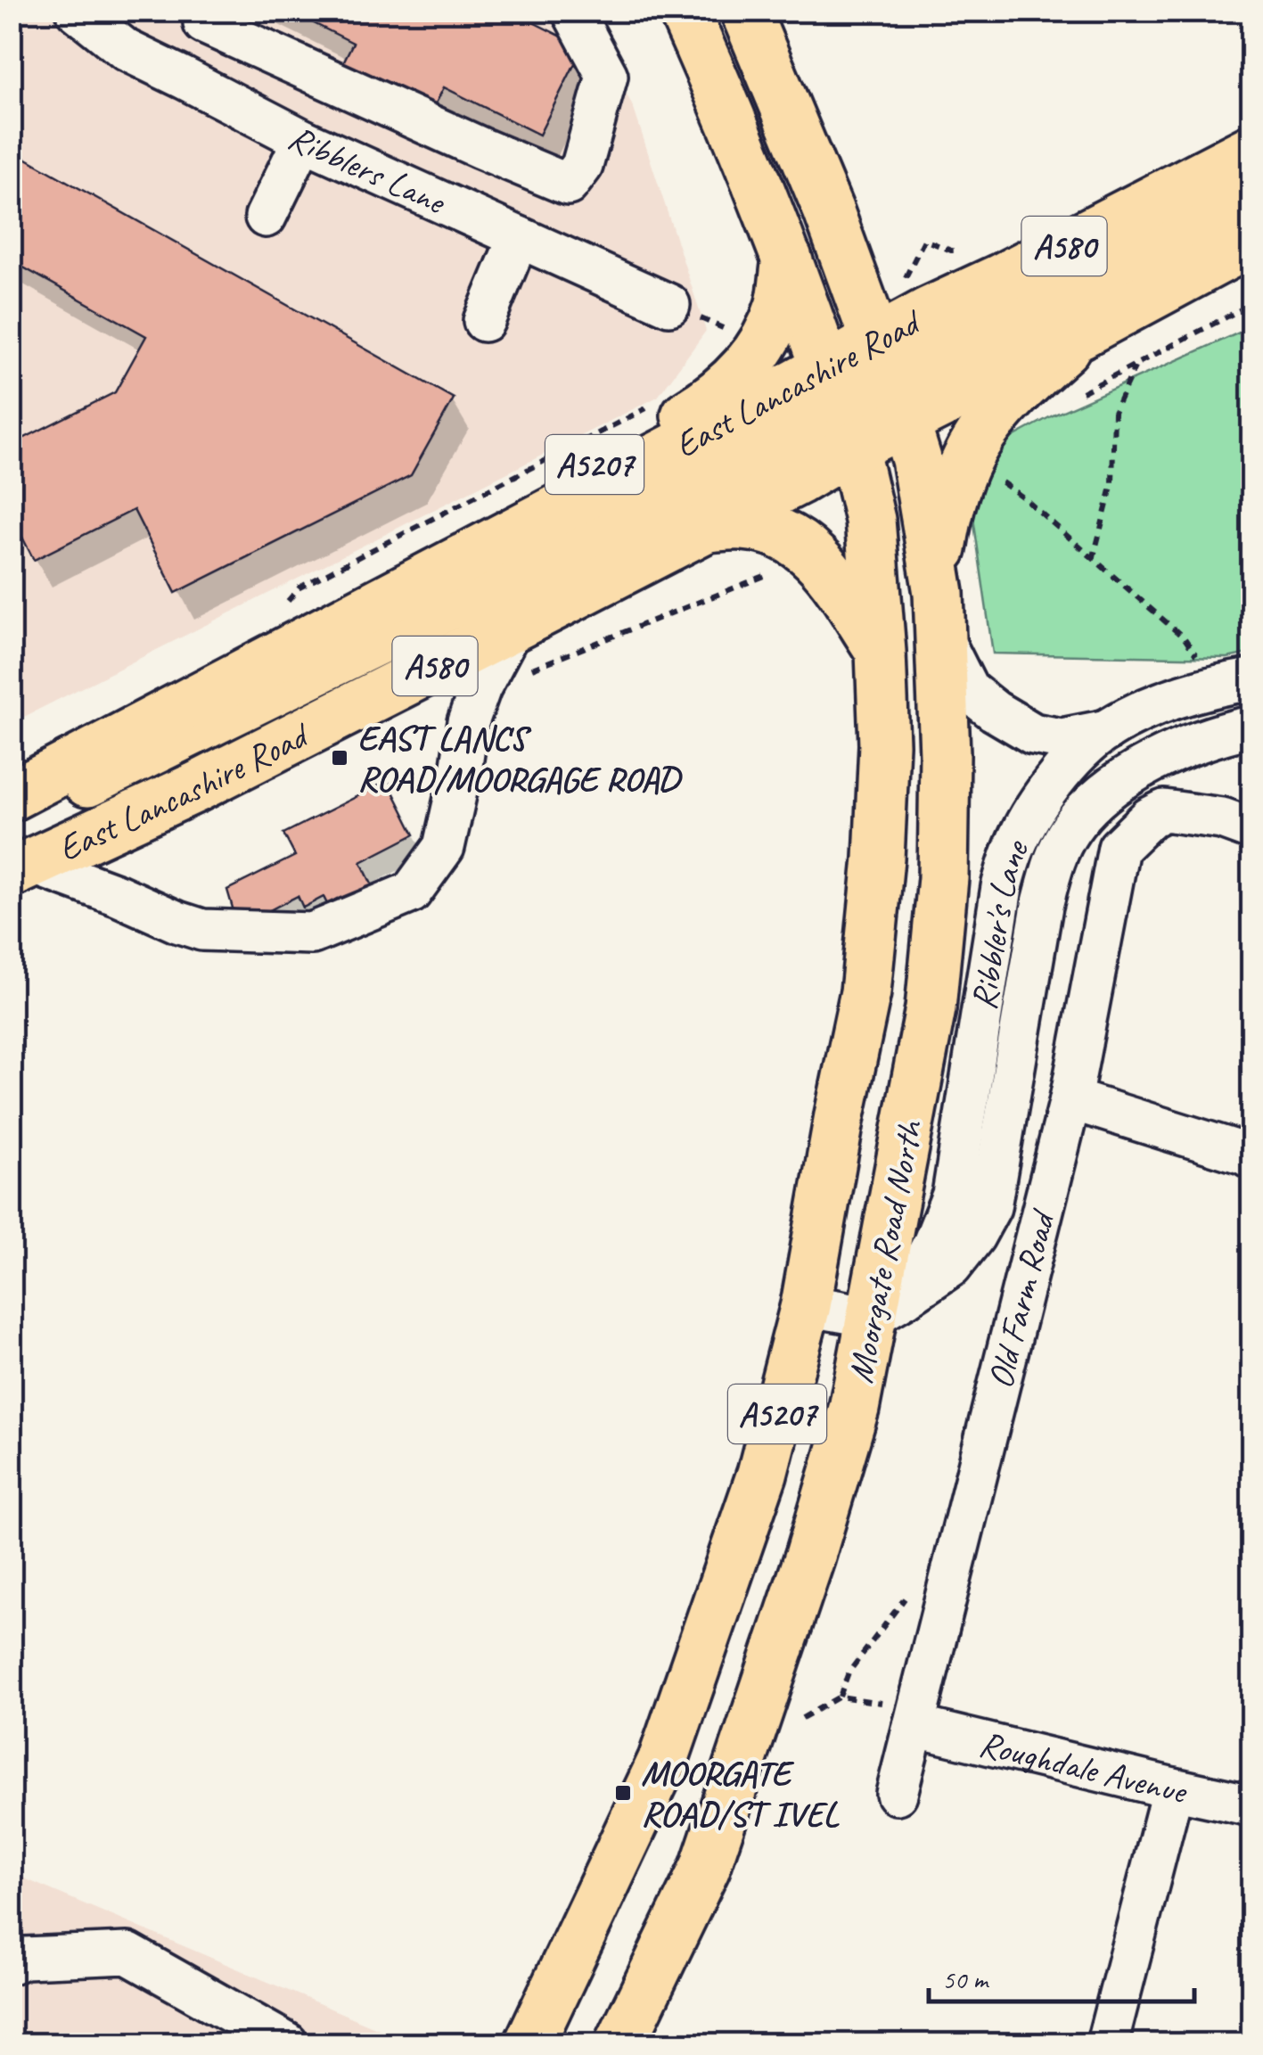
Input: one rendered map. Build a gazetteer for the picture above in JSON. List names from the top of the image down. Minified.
{"streets":{"main road":["A580","East Lancashire Road","A5207","Moorgate Road North"],"street":["Ribblers Lane","Ribbler's Lane","Old Farm Road","Roughdale Avenue"]},"crossings":[["East Lancashire Road","A5207"],["East Lancashire Road","Moorgate Road North"],["A5207","Moorgate Road North"],["Ribbler's Lane","Moorgate Road North"],["Old Farm Road","Roughdale Avenue"]],"places":{"transit":["EAST LANCS ROAD/MOORGAGE ROAD","MOORGATE ROAD/ST IVEL"]},"scale_bar":"50 m"}
